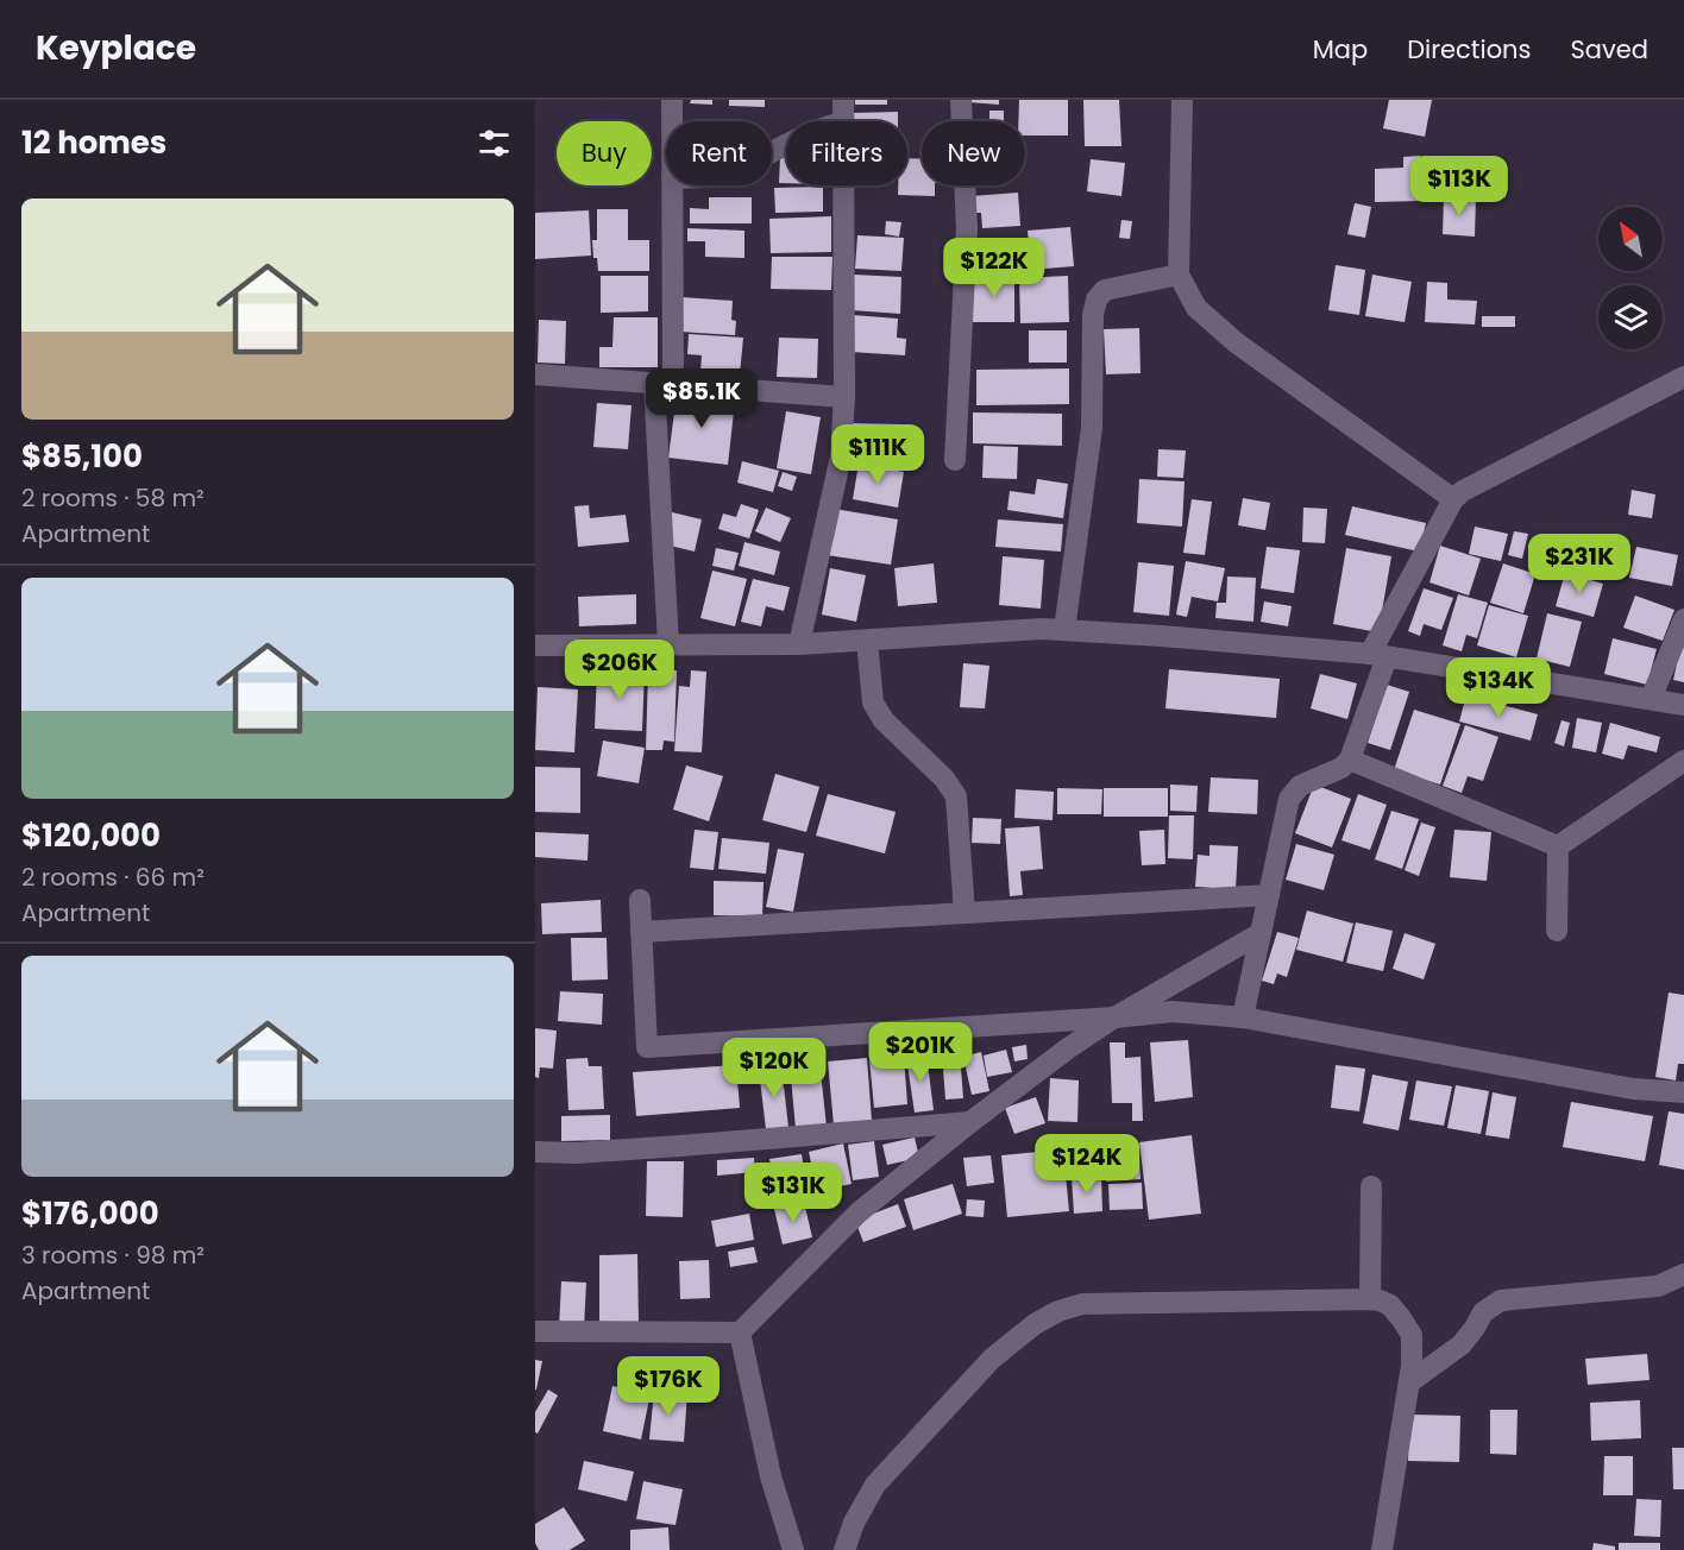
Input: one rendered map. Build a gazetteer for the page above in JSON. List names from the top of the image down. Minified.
{"north":"top left","page":{"header":"Keyplace","nav":["Map","Directions","Saved"],"heading":"12 homes","chip":["Buy","Rent","Filters","New"],"price":["$113K","$122K","$85.1K","$111K","$231K","$206K","$134K","$201K","$120K","$124K","$131K","$176K"],"list":[{"name":"$85,100","note":"2 rooms · 58 m² · Apartment"},{"name":"$120,000","note":"2 rooms · 66 m² · Apartment"},{"name":"$176,000","note":"3 rooms · 98 m² · Apartment"}]}}
